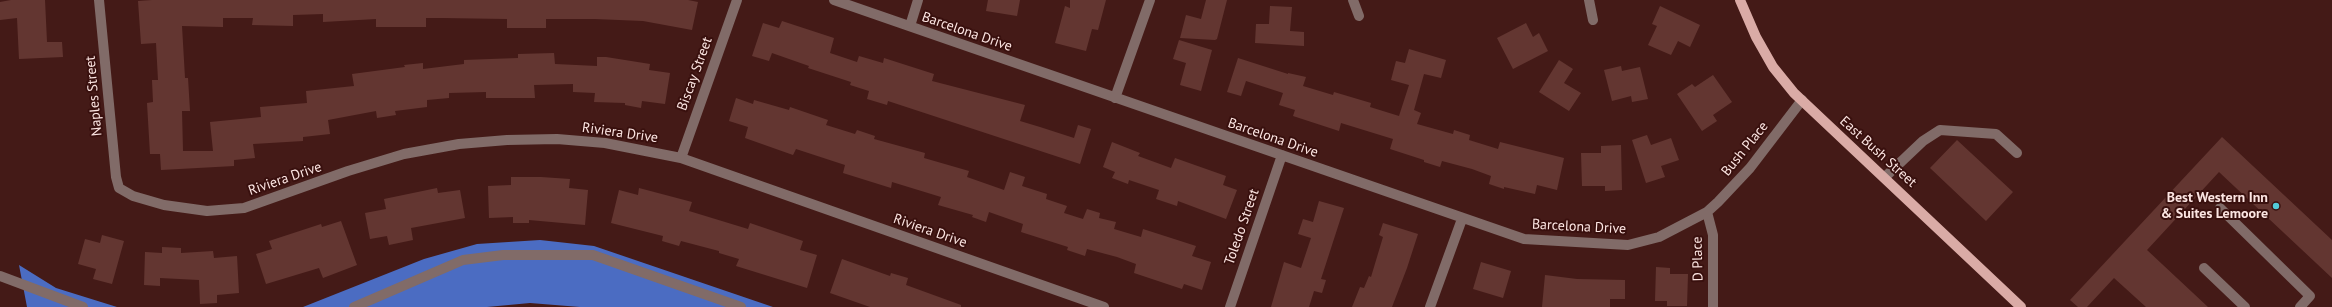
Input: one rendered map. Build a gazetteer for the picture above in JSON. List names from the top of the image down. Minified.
{"streets":{"main road":["East Bush Street"],"street":["Barcelona Drive","Biscay Street","Naples Street","Riviera Drive","Bush Place","Toledo Street","D Place"]},"crossings":[["Barcelona Drive","Bush Place"],["Barcelona Drive","Toledo Street"],["Barcelona Drive","D Place"],["Biscay Street","Riviera Drive"],["Naples Street","Riviera Drive"],["Bush Place","East Bush Street"],["Bush Place","D Place"]],"places":["Best Western Inn & Suites Lemoore"]}
